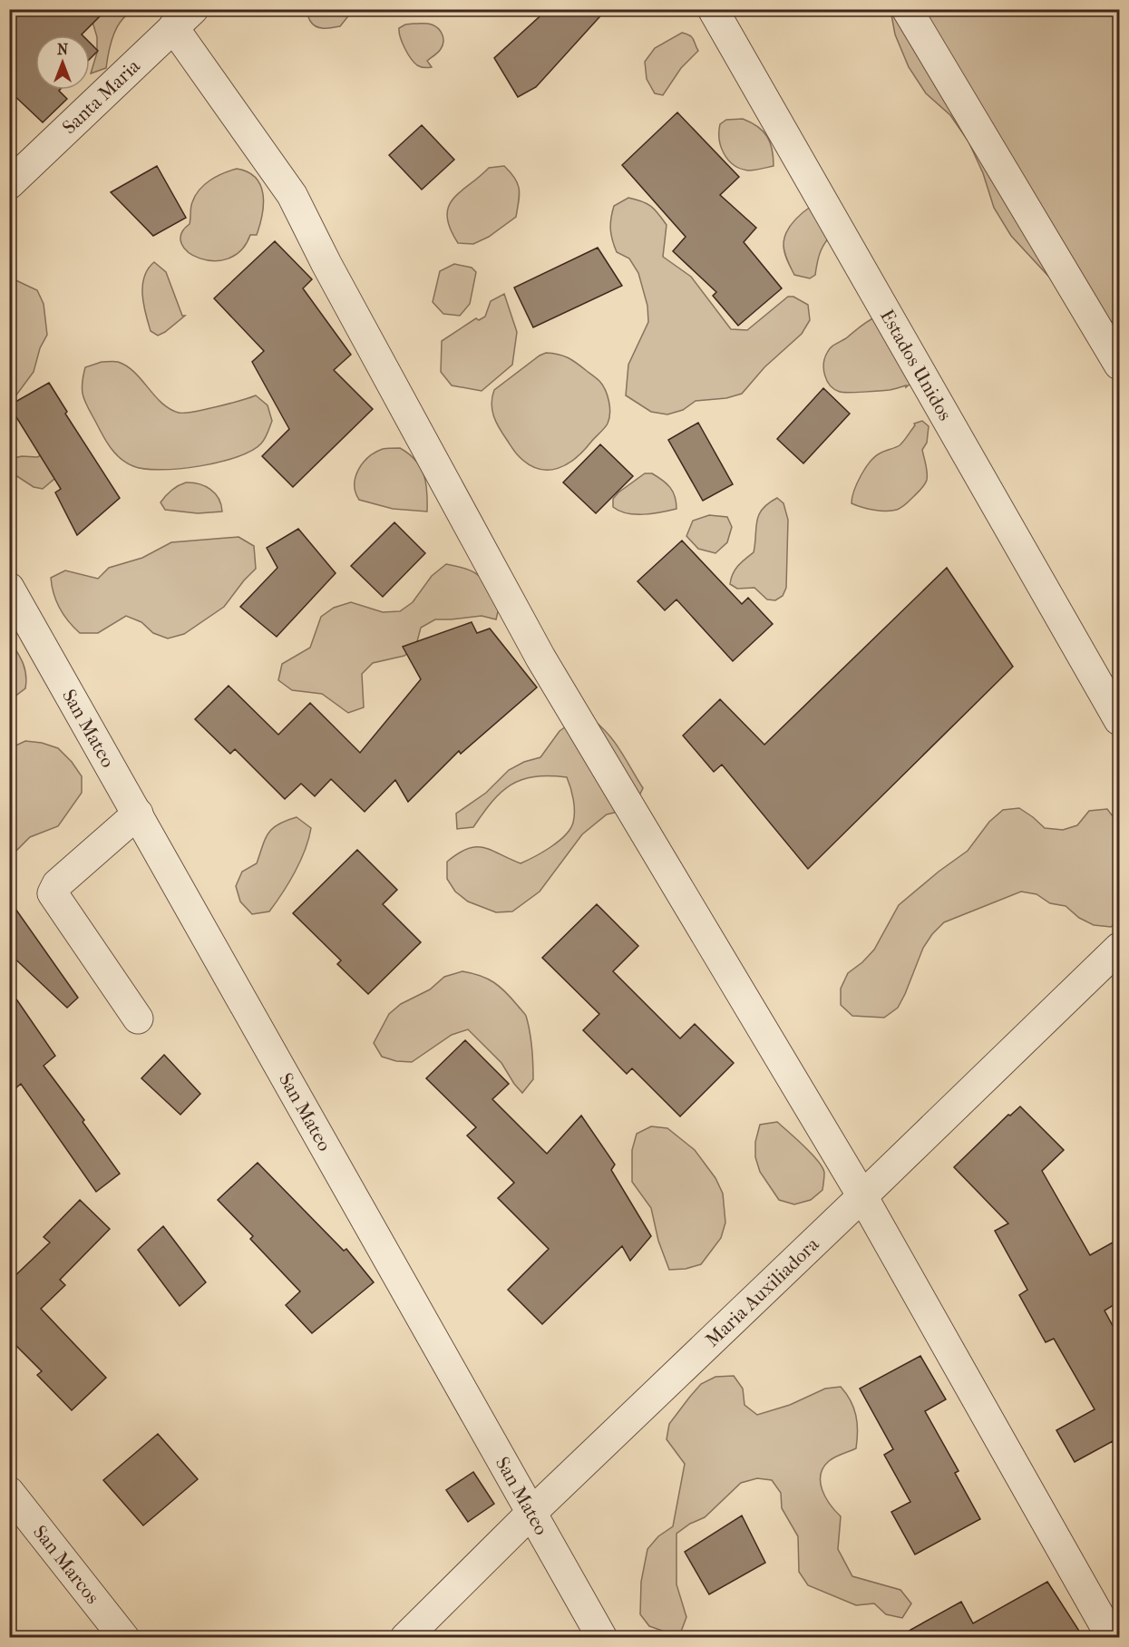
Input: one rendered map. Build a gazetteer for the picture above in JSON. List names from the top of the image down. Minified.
{"streets":{"street":["Santa Maria","Estados Unidos","San Mateo","Maria Auxiliadora","San Marcos"]},"crossings":[["San Mateo","Maria Auxiliadora"]],"north":"top"}
